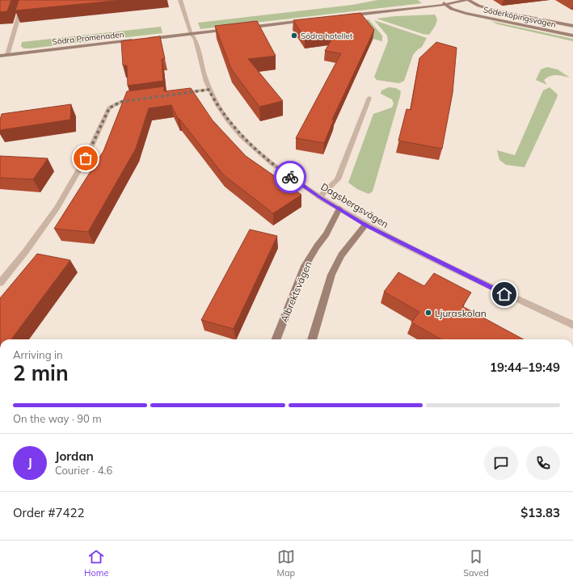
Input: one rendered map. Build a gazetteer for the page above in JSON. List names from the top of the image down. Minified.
{"streets":{"main road":["Söderköpingsvägen","Södra Promenaden","Albrektsvägen"],"street":["Dagsbergsvägen"]},"crossings":[["Dagsbergsvägen","Albrektsvägen"]],"places":["Södra hotellet","Ljuraskolan"],"page":{"heading":["2 min","Arriving in","19:44–19:49"],"panel":["Jordan","Courier · 4.6","Order #7422","$13.83"],"bar":"On the way · 90 m","round":"J","tabs":["Home","Map","Saved"]}}
